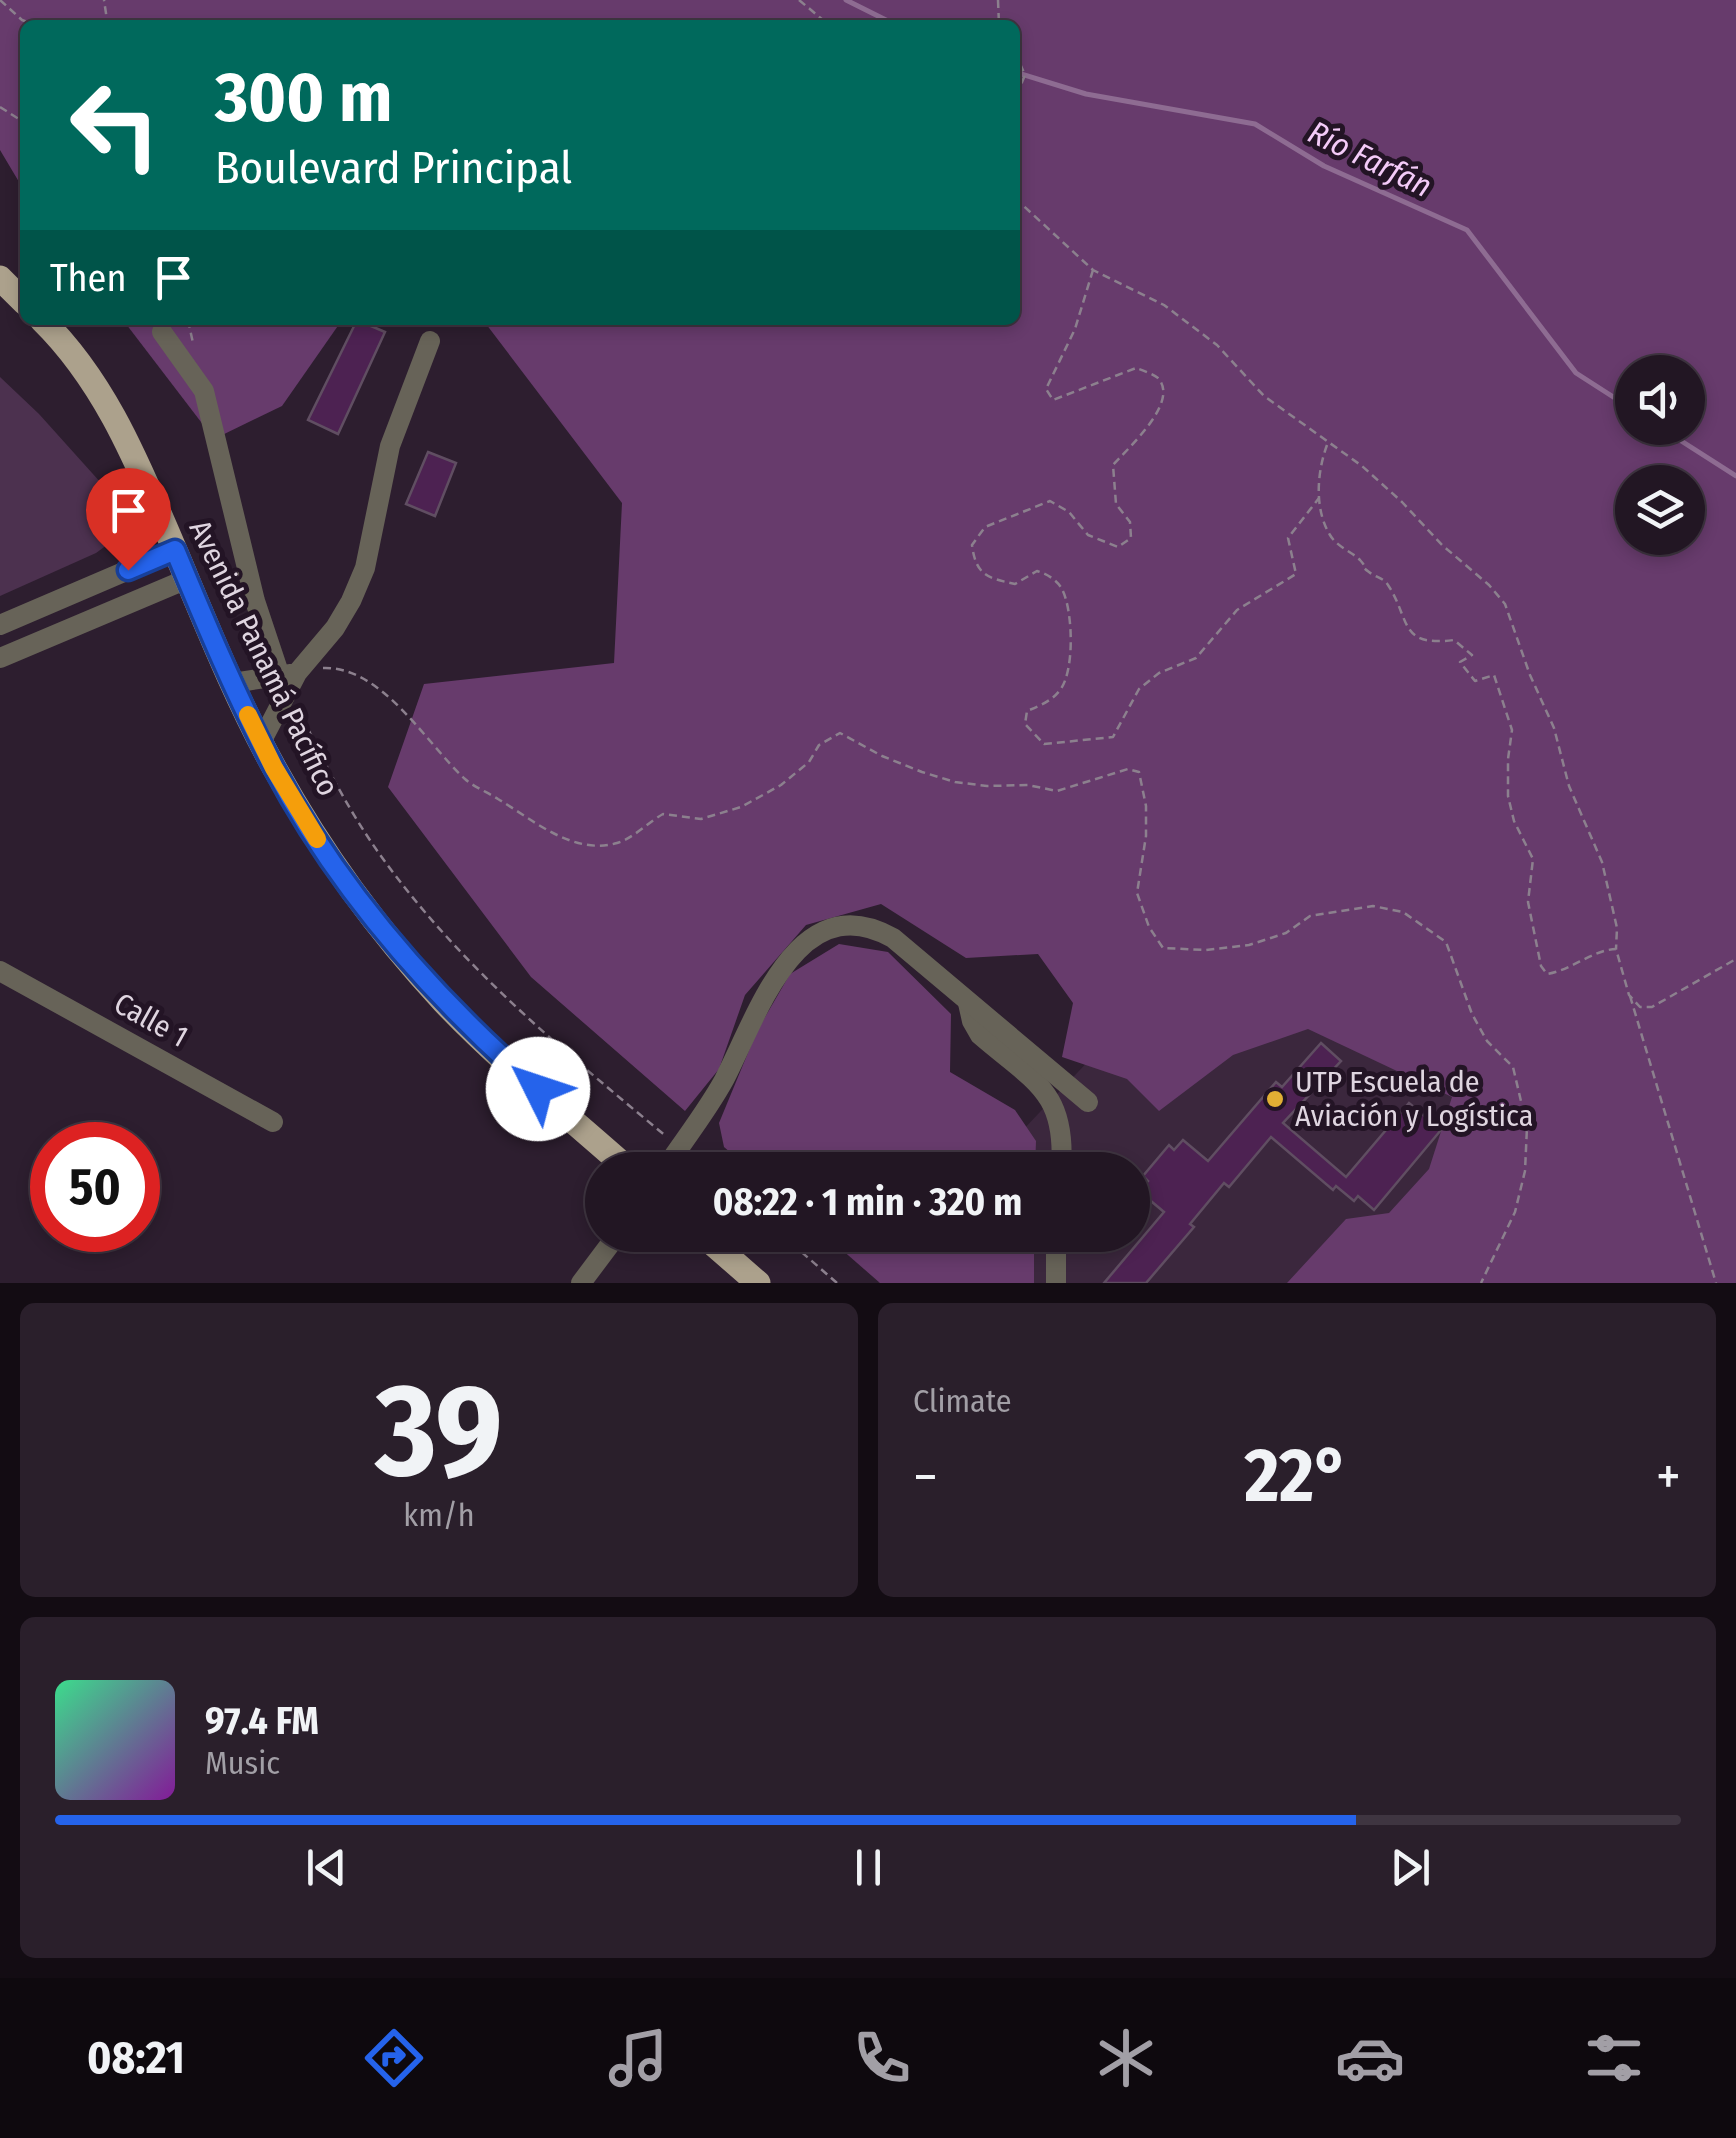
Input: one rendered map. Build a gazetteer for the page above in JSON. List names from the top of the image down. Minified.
{"streets":{"main road":["Avenida Panamá Pacífico"],"street":["Calle 1"]},"water":["Río Farfán"],"places":["UTP Escuela de Aviación y Logística"],"page":{"turn":["300 m","Boulevard Principal"],"then":"Then","limit":"50","trip":"08:22 · 1 min · 320 m","tile":[["39","km/h"],"Climate"],"heat":["−","22°","+"],"song":["97.4 FM","Music"],"tabs":"08:21"}}
